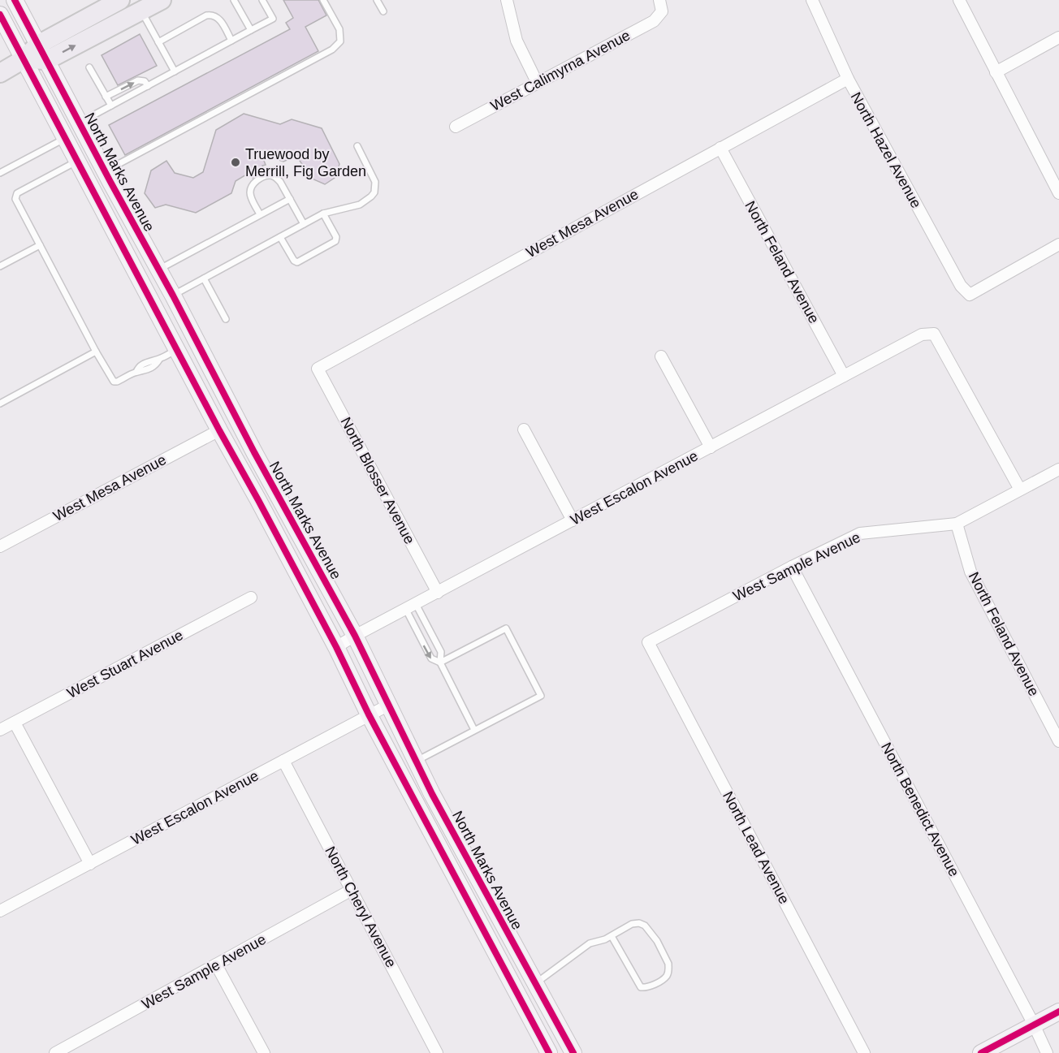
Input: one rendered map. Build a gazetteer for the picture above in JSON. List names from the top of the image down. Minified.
{"streets":{"main road":["North Marks Avenue"],"street":["West Calimyrna Avenue","North Hazel Avenue","West Mesa Avenue","North Feland Avenue","North Blosser Avenue","West Escalon Avenue","West Sample Avenue","West Stuart Avenue","North Benedict Avenue","North Lead Avenue","North Cheryl Avenue"]},"crossings":[["North Hazel Avenue","West Mesa Avenue"],["North Marks Avenue","West Escalon Avenue"],["West Mesa Avenue","North Feland Avenue"],["West Mesa Avenue","North Blosser Avenue"],["North Feland Avenue","West Escalon Avenue"],["North Feland Avenue","West Sample Avenue"],["North Blosser Avenue","West Escalon Avenue"],["West Escalon Avenue","West Sample Avenue"],["West Escalon Avenue","North Cheryl Avenue"],["West Sample Avenue","North Benedict Avenue"],["West Sample Avenue","North Lead Avenue"],["West Sample Avenue","North Cheryl Avenue"]],"places":["Truewood by Merrill, Fig Garden"]}
